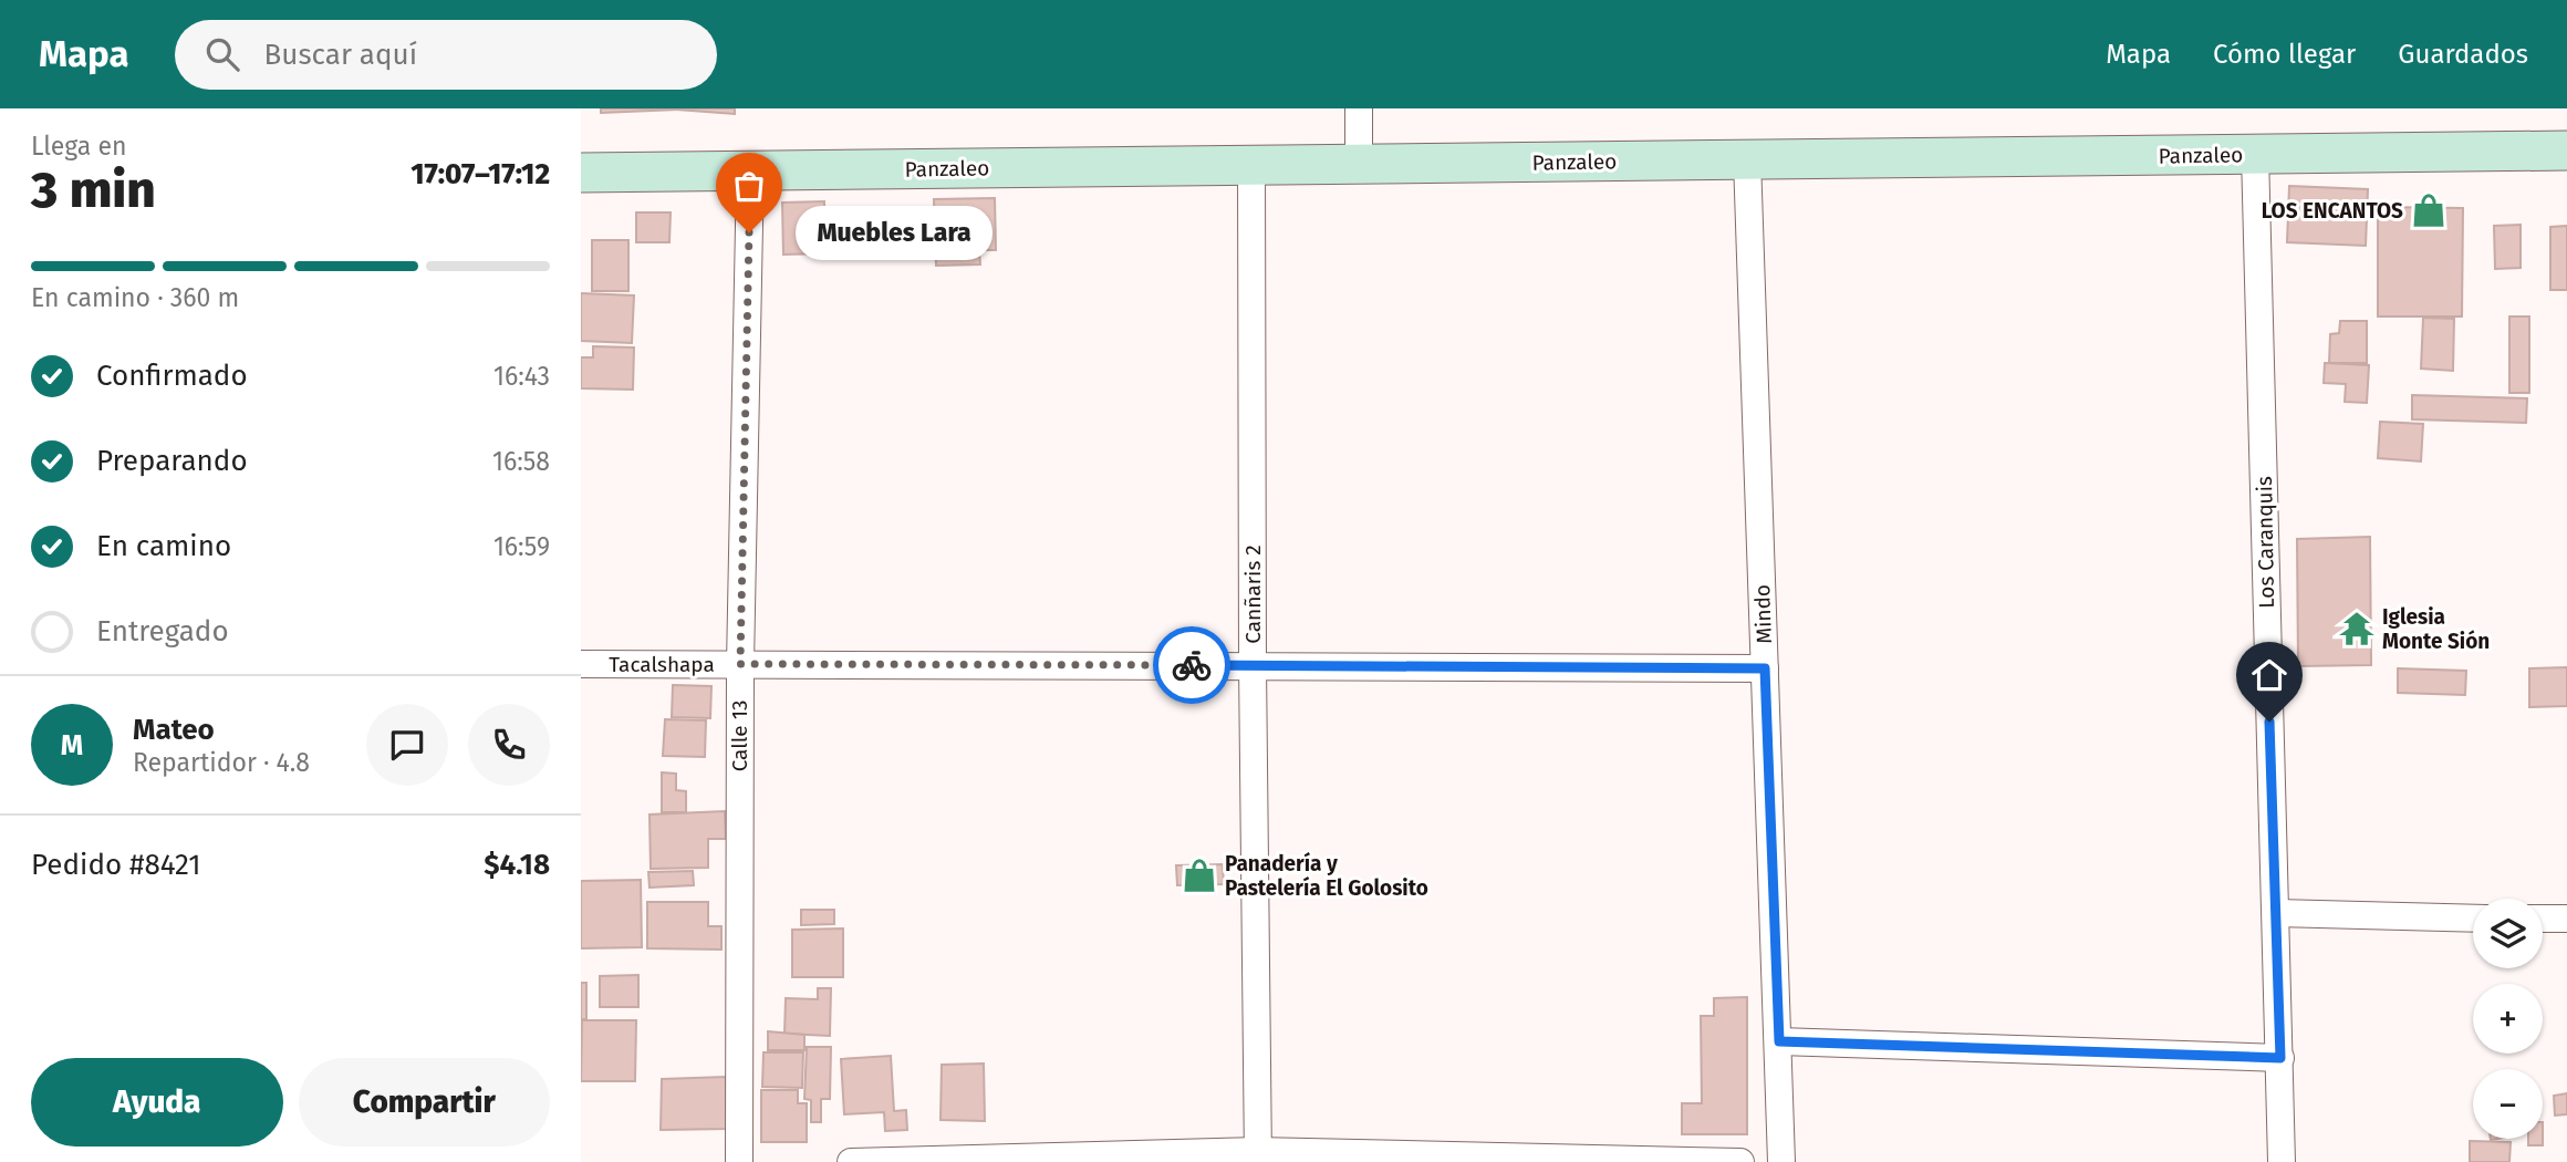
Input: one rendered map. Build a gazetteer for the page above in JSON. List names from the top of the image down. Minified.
{"streets":{"street":["Panzaleo","Los Caranquis","Canñaris 2","Mindo","Tacalshapa","Calle 13"]},"crossings":[["Panzaleo","Los Caranquis"],["Panzaleo","Canñaris 2"],["Panzaleo","Mindo"],["Panzaleo","Calle 13"],["Canñaris 2","Tacalshapa"],["Mindo","Tacalshapa"],["Tacalshapa","Calle 13"]],"places":{"shop":["LOS ENCANTOS","Panadería y Pastelería El Golosito"],"other":["Muebles Lara"],"temple":["Iglesia Monte Sión"]},"page":{"header":"Mapa","search":"Buscar aquí","nav":["Mapa","Cómo llegar","Guardados"],"heading":["3 min","Llega en","17:07–17:12"],"panel":["Mateo","Repartidor · 4.8","Pedido #8421","$4.18"],"bubble":"Muebles Lara","bar":"En camino · 360 m","list":[["Confirmado","16:43"],["Preparando","16:58"],["En camino","16:59"],"Entregado"],"round":"M","map_buttons":["+","−"],"buttons":["Ayuda","Compartir"]}}
